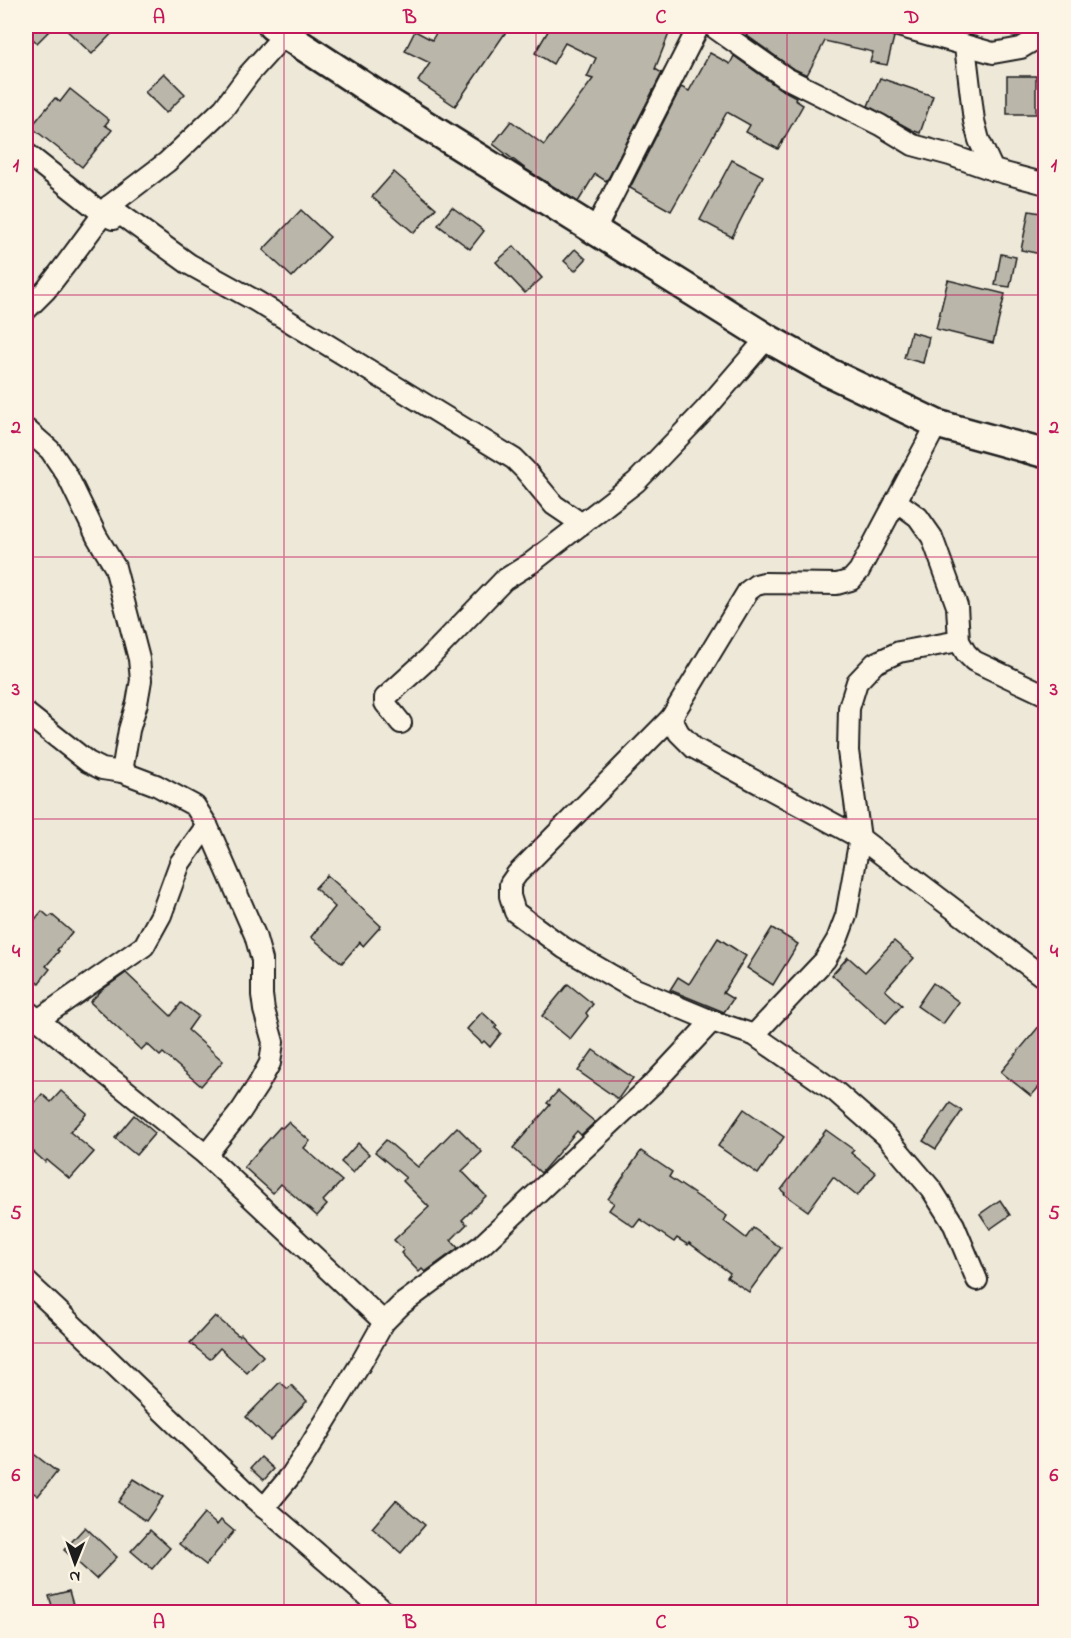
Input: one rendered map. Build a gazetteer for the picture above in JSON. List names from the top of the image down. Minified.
{"north":"bottom","grid":{"columns":["A","B","C","D"],"rows":["1","2","3","4","5","6"]}}
